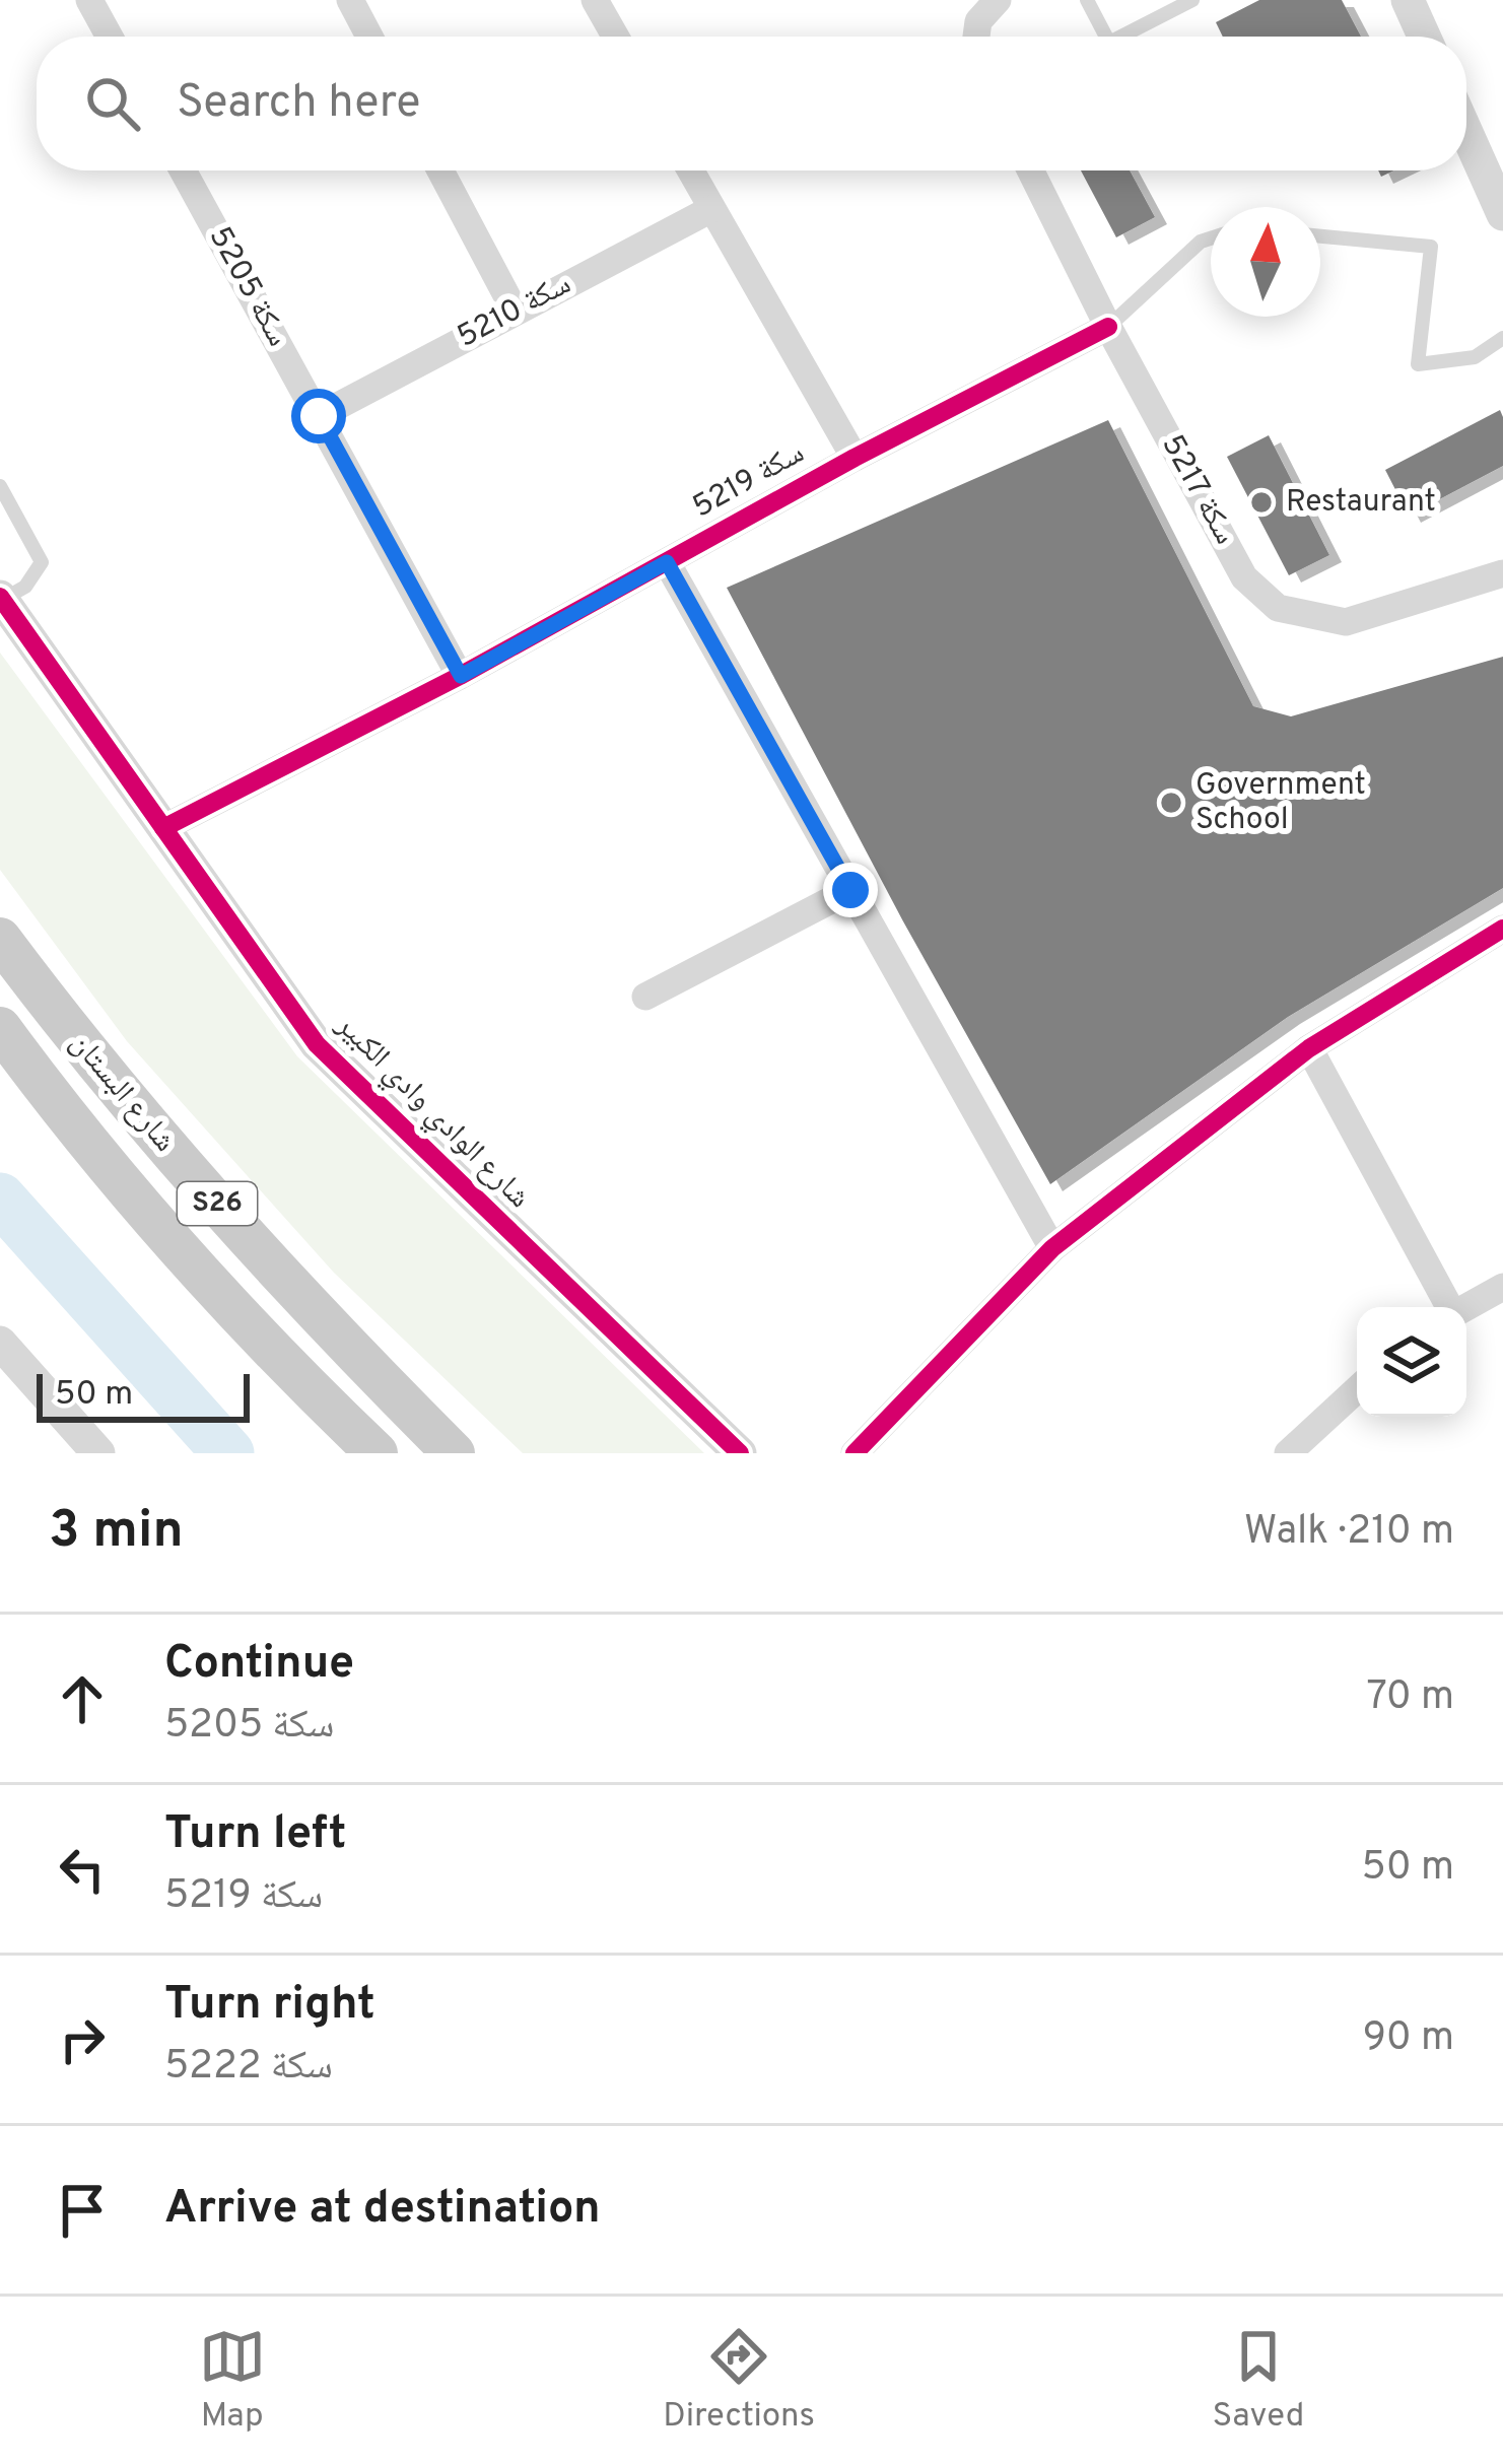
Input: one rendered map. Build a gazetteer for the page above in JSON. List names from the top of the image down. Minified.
{"streets":{"main road":["شارع البستان","S26"],"street":["سكة 5205","سكة 5210","سكة 5219","سكة 5217","شارع الوادي وادي الكبير"]},"crossings":[["سكة 5205","سكة 5210"],["سكة 5205","سكة 5219"],["سكة 5219","سكة 5217"],["سكة 5219","شارع الوادي وادي الكبير"]],"places":["Restaurant","Government School"],"scale_bar":"50 m","north":"top","page":{"search":"Search here","scale":"50 m","heading":["3 min","Walk · 210 m"],"list":[["Continue","سكة 5205","70 m"],["Turn left","سكة 5219","50 m"],["Turn right","سكة 5222","90 m"],"Arrive at destination"],"nav":["Map","Directions","Saved"]}}
